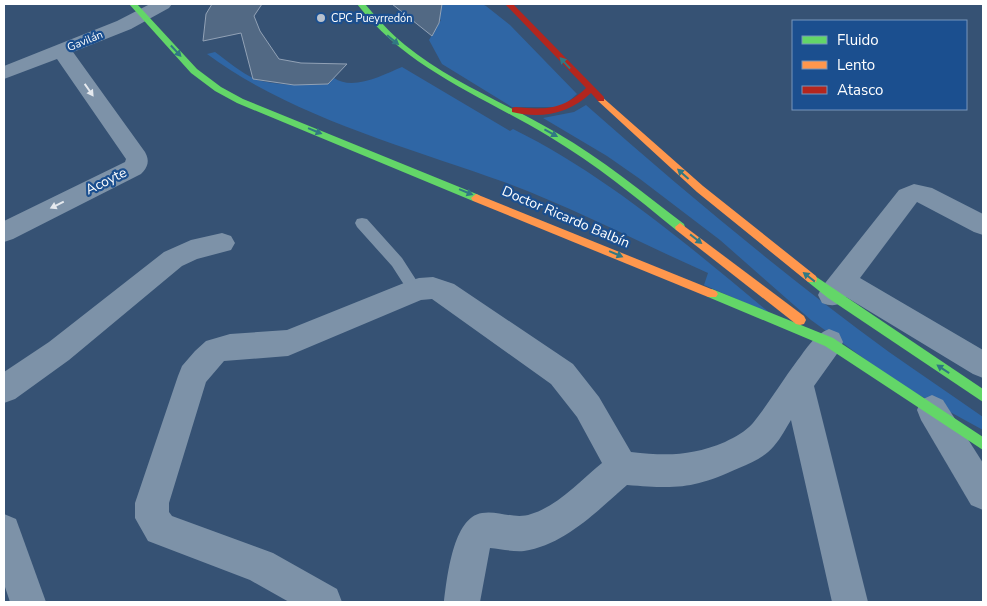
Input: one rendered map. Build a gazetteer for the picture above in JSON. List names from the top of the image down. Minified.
{"streets":{"main road":["Doctor Ricardo Balbín"],"street":["Gavilán","Acoyte"]},"crossings":[["Gavilán","Acoyte"],["Gavilán","Doctor Ricardo Balbín"]],"places":["CPC Pueyrredón"],"legend":["Fluido","Lento","Atasco"]}
